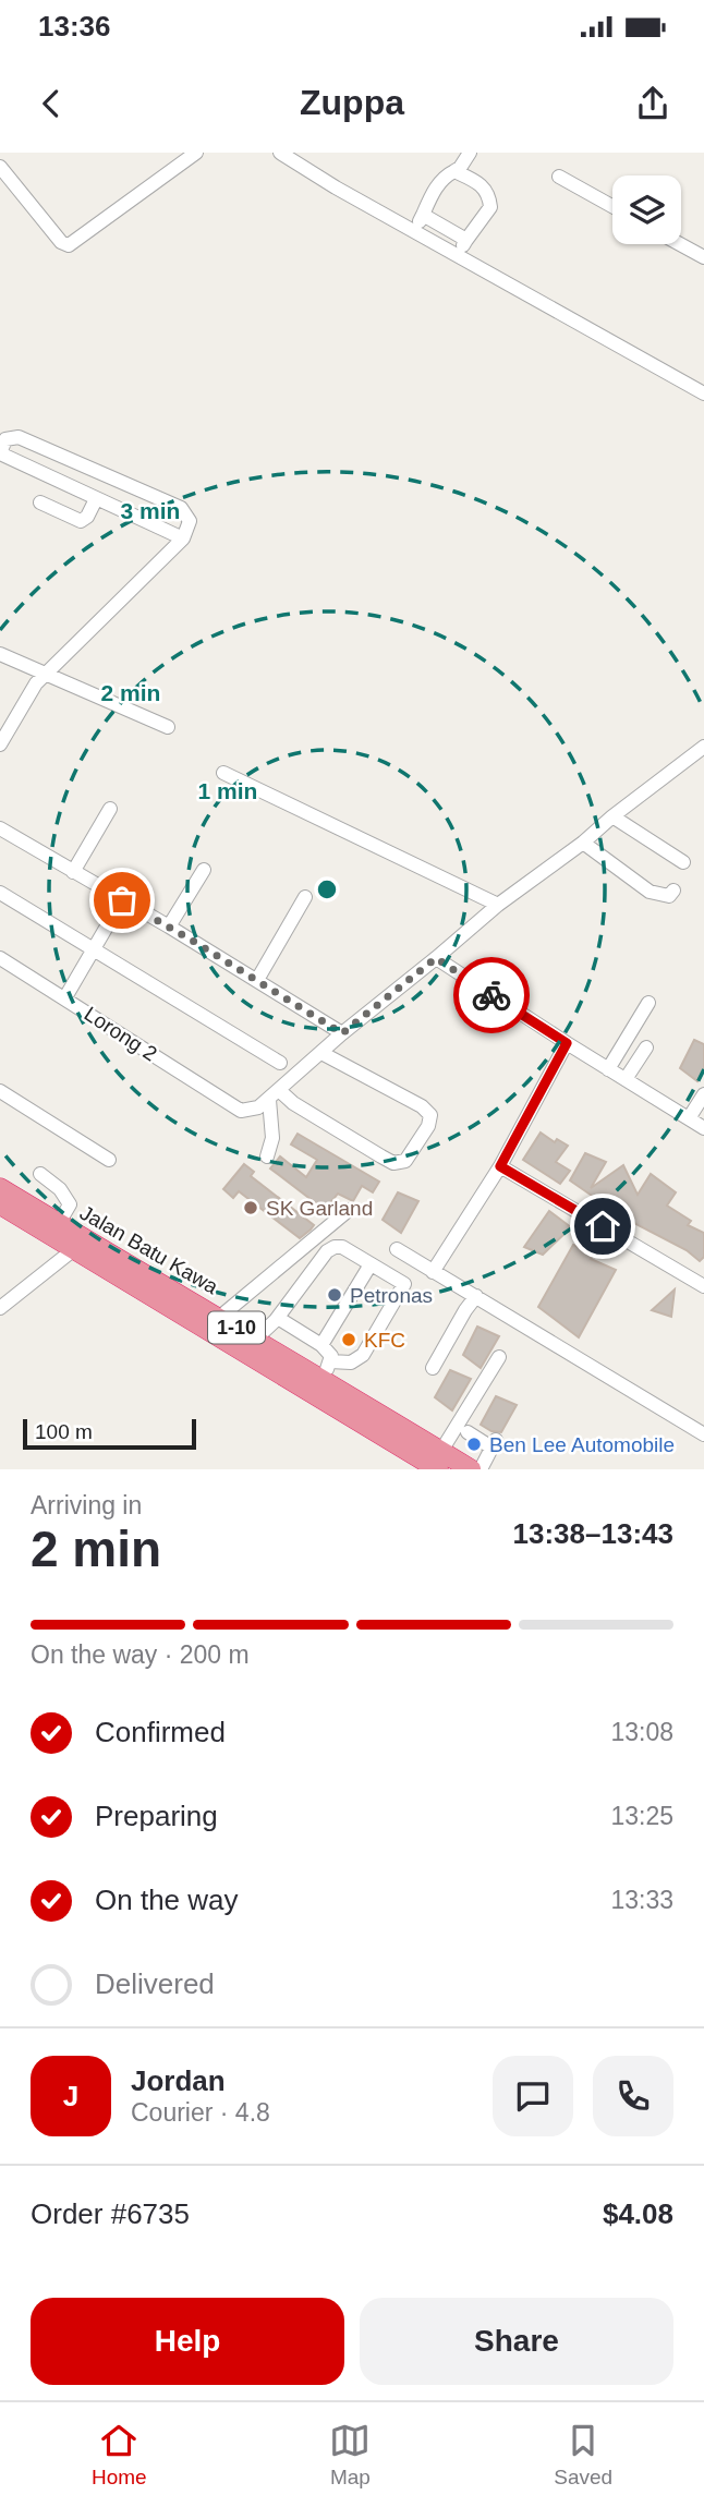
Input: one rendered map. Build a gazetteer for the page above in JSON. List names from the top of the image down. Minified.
{"streets":{"highway":["Jalan Batu Kawa","1-10"],"street":["Lorong 2"]},"places":["SK Garland","Petronas","KFC","Ben Lee Automobile"],"scale_bar":"100 m","page":{"status":"13:36","header":"Zuppa","scale":"100 m","heading":["2 min","Arriving in","13:38–13:43"],"panel":["Jordan","Courier · 4.8","Order #6735","$4.08"],"bar":"On the way · 200 m","list":[["Confirmed","13:08"],["Preparing","13:25"],["On the way","13:33"],"Delivered"],"round":"J","buttons":["Help","Share"],"tabs":["Home","Map","Saved"]},"rings":["3 min","2 min","1 min"]}
